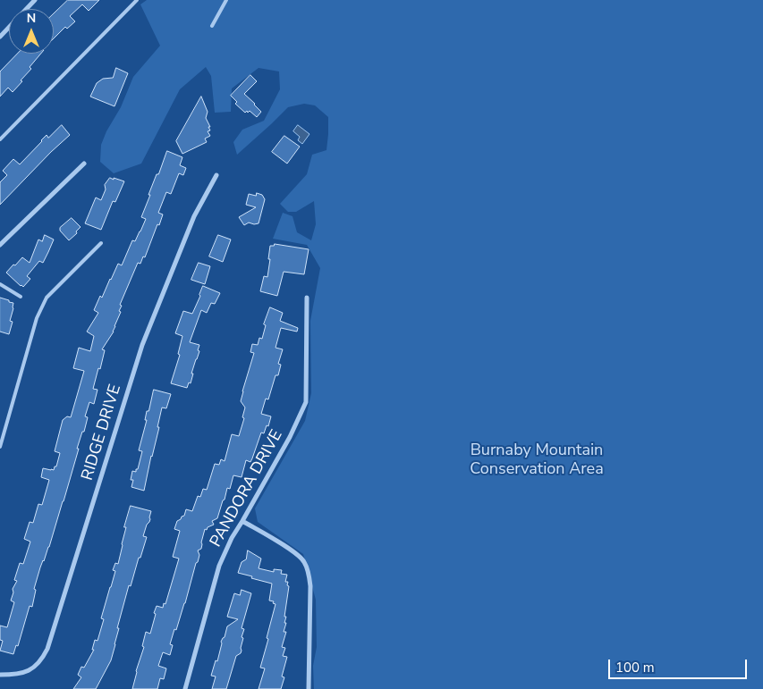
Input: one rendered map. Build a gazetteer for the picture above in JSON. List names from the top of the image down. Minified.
{"streets":{"street":["RIDGE DRIVE","PANDORA DRIVE"]},"parks":["Burnaby Mountain Conservation Area"],"scale_bar":"100 m","north":"top"}
